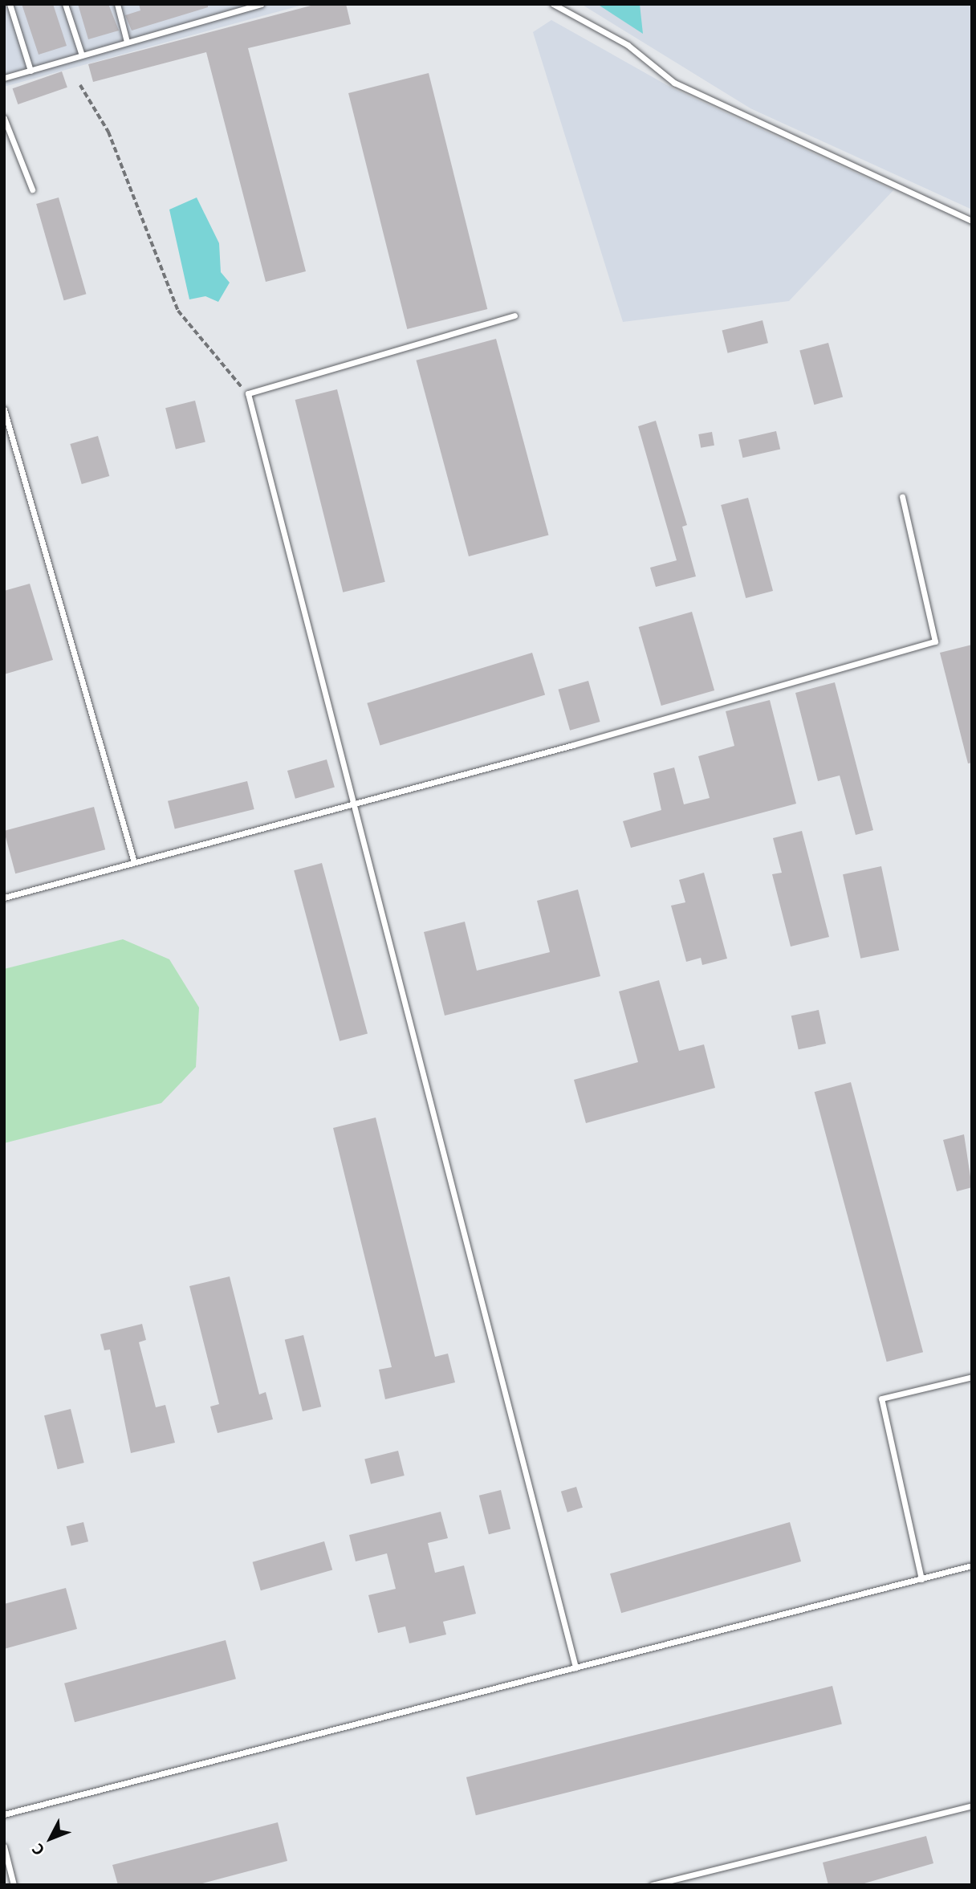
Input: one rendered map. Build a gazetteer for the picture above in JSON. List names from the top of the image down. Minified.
{"north":"bottom left"}
